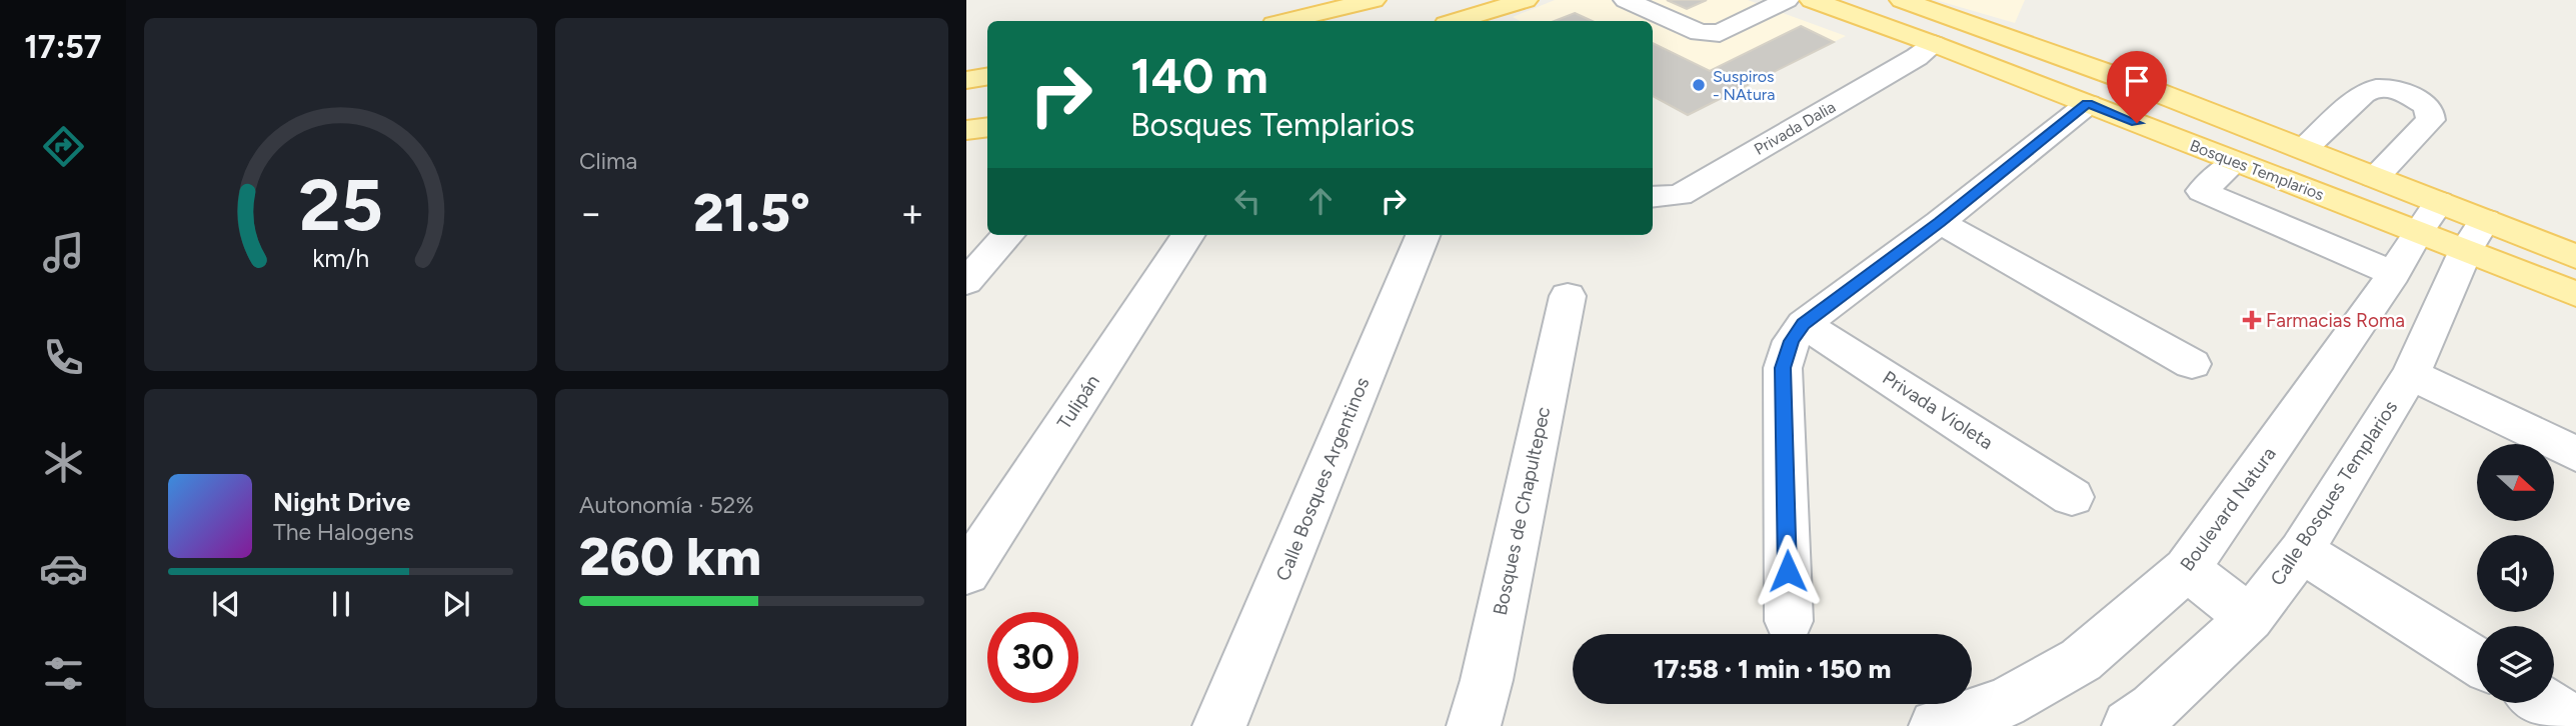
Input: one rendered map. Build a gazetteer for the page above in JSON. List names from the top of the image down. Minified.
{"streets":{"main road":["Bosques Templarios"],"street":["Privada Dalia","Tulipán","Privada Violeta","Calle Bosques Argentinos","Calle Bosques Templarios","Boulevard Natura","Bosques de Chapultepec"]},"crossings":[["Privada Dalia","Bosques Templarios"],["Bosques Templarios","Calle Bosques Templarios"],["Bosques Templarios","Boulevard Natura"]],"places":{"other":["Suspiros - NAtura"],"health":["Farmacias Roma"]},"north":"right","page":{"tabs":"17:57","tile":["Clima",["Autonomía · 52%","260 km"]],"turn":["140 m","Bosques Templarios"],"heat":["−","21.5°","+"],"song":["Night Drive","The Halogens"],"limit":"30","trip":"17:58 · 1 min · 150 m","gauge":["25","km/h"]}}
